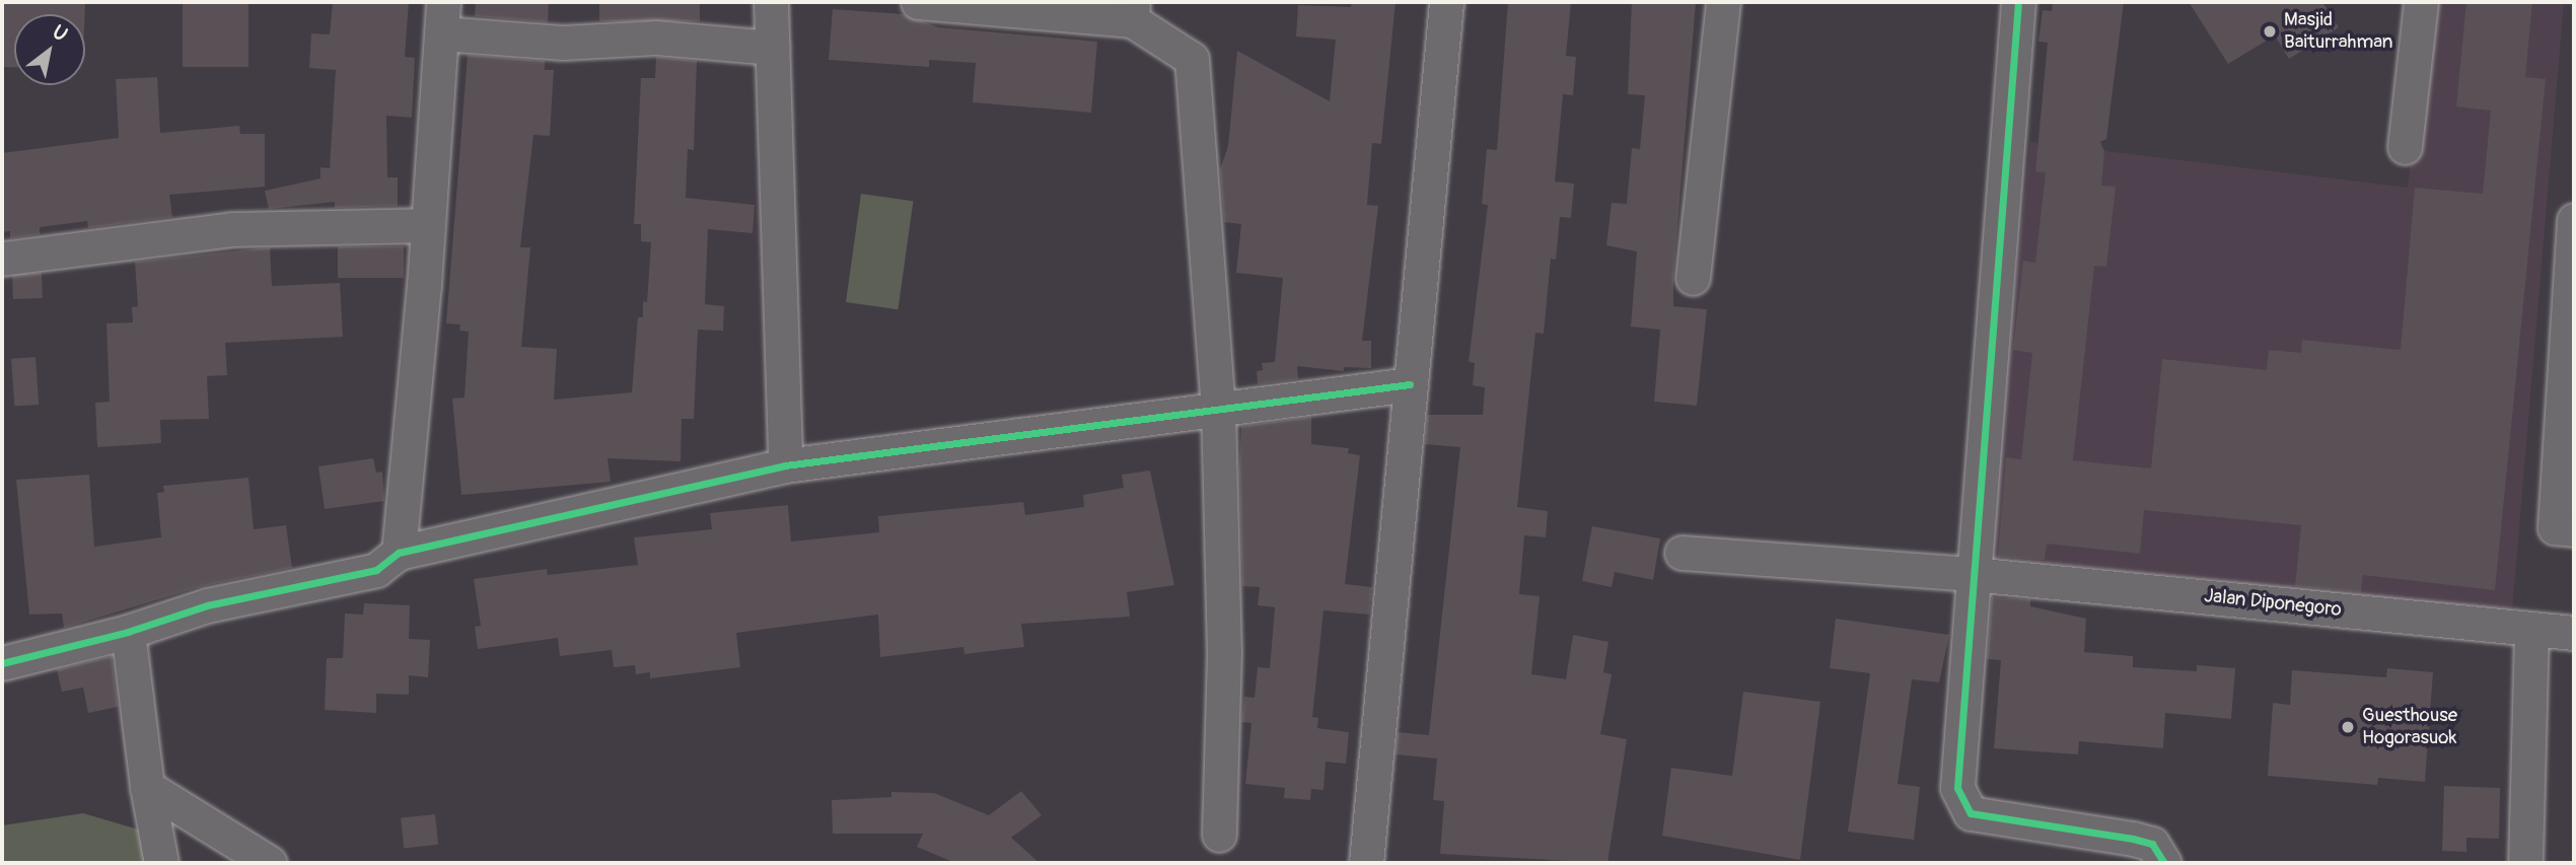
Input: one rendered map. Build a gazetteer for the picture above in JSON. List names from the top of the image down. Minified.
{"streets":{"street":["Jalan Diponegoro"]},"places":["Masjid Baiturrahman","Guesthouse Hogorasuok"],"north":"top right"}
